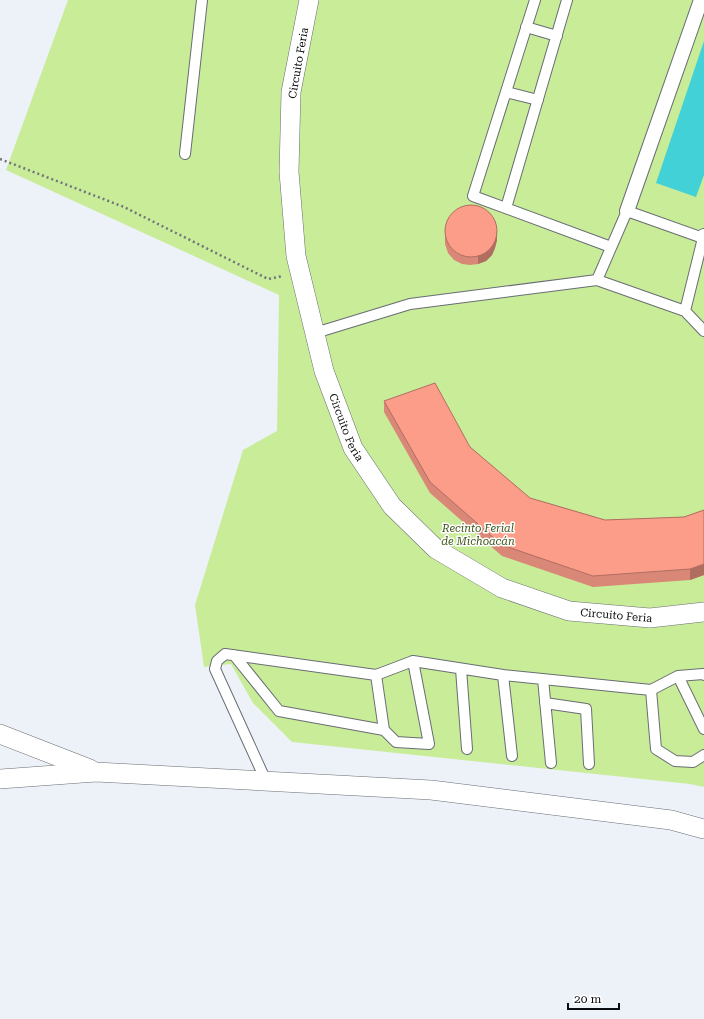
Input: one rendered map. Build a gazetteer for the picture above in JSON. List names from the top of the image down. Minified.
{"streets":{"street":["Circuito Feria"]},"parks":["Recinto Ferial de Michoacán"],"scale_bar":"20 m"}
